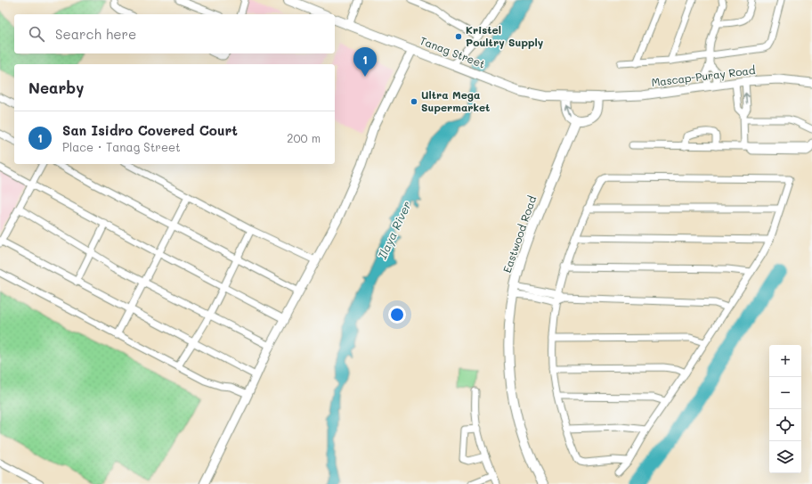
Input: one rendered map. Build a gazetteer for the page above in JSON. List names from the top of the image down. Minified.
{"streets":{"main road":["Tanag Street","Eastwood Road"],"street":["Mascap-Puray Road"]},"crossings":[["Tanag Street","Mascap-Puray Road"]],"water":["Ilaya River"],"places":["Kristel Poultry Supply","Ultra Mega Supermarket"],"page":{"search":"Search here","pins":"1","heading":"Nearby","list":[{"mark":"1","name":"San Isidro Covered Court","note":"Place · Tanag Street","value":"200 m"}],"map_buttons":["+","−"]}}
